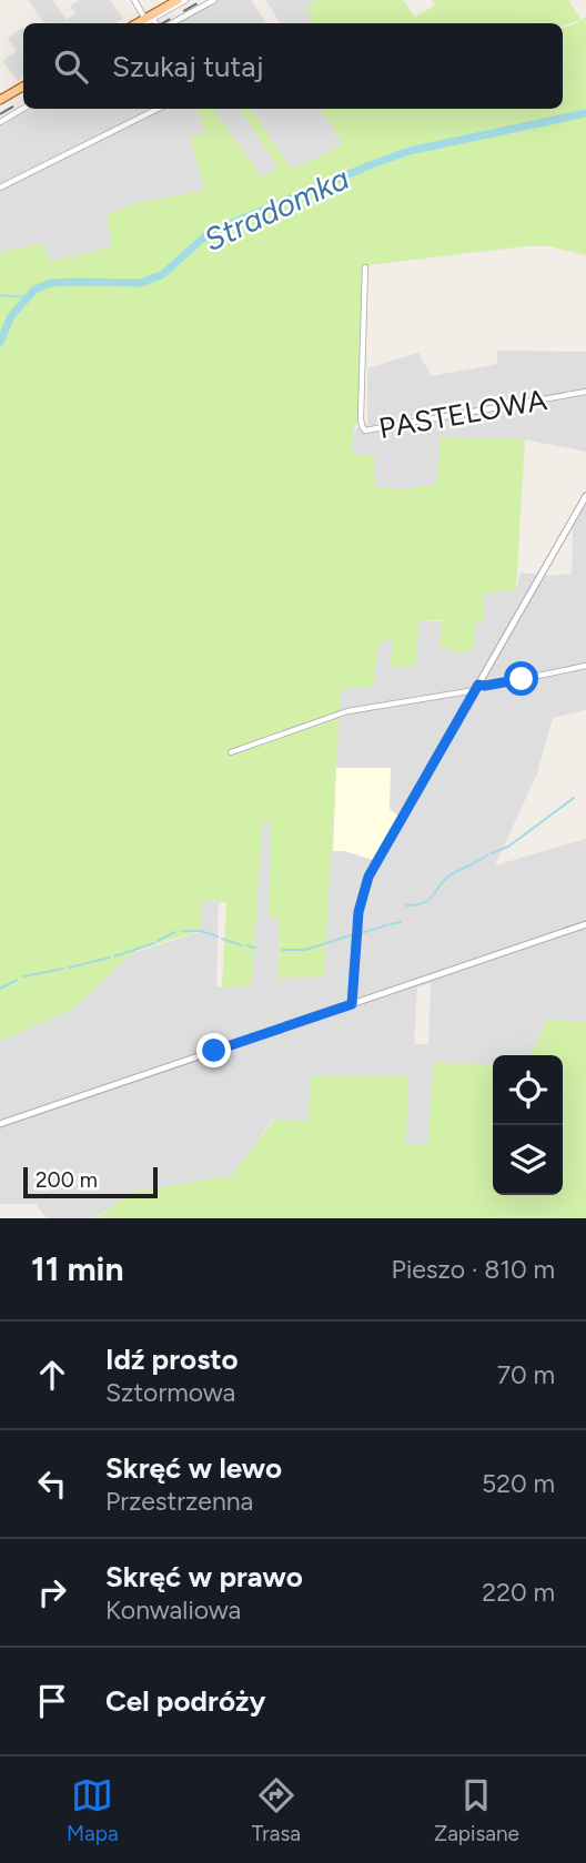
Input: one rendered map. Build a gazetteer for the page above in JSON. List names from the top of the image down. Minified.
{"streets":{"street":["PASTELOWA"]},"water":["Stradomka"],"scale_bar":"200 m","page":{"search":"Szukaj tutaj","scale":"200 m","heading":["11 min","Pieszo · 810 m"],"list":[["Idź prosto","Sztormowa","70 m"],["Skręć w lewo","Przestrzenna","520 m"],["Skręć w prawo","Konwaliowa","220 m"],"Cel podróży"],"nav":["Mapa","Trasa","Zapisane"]}}
